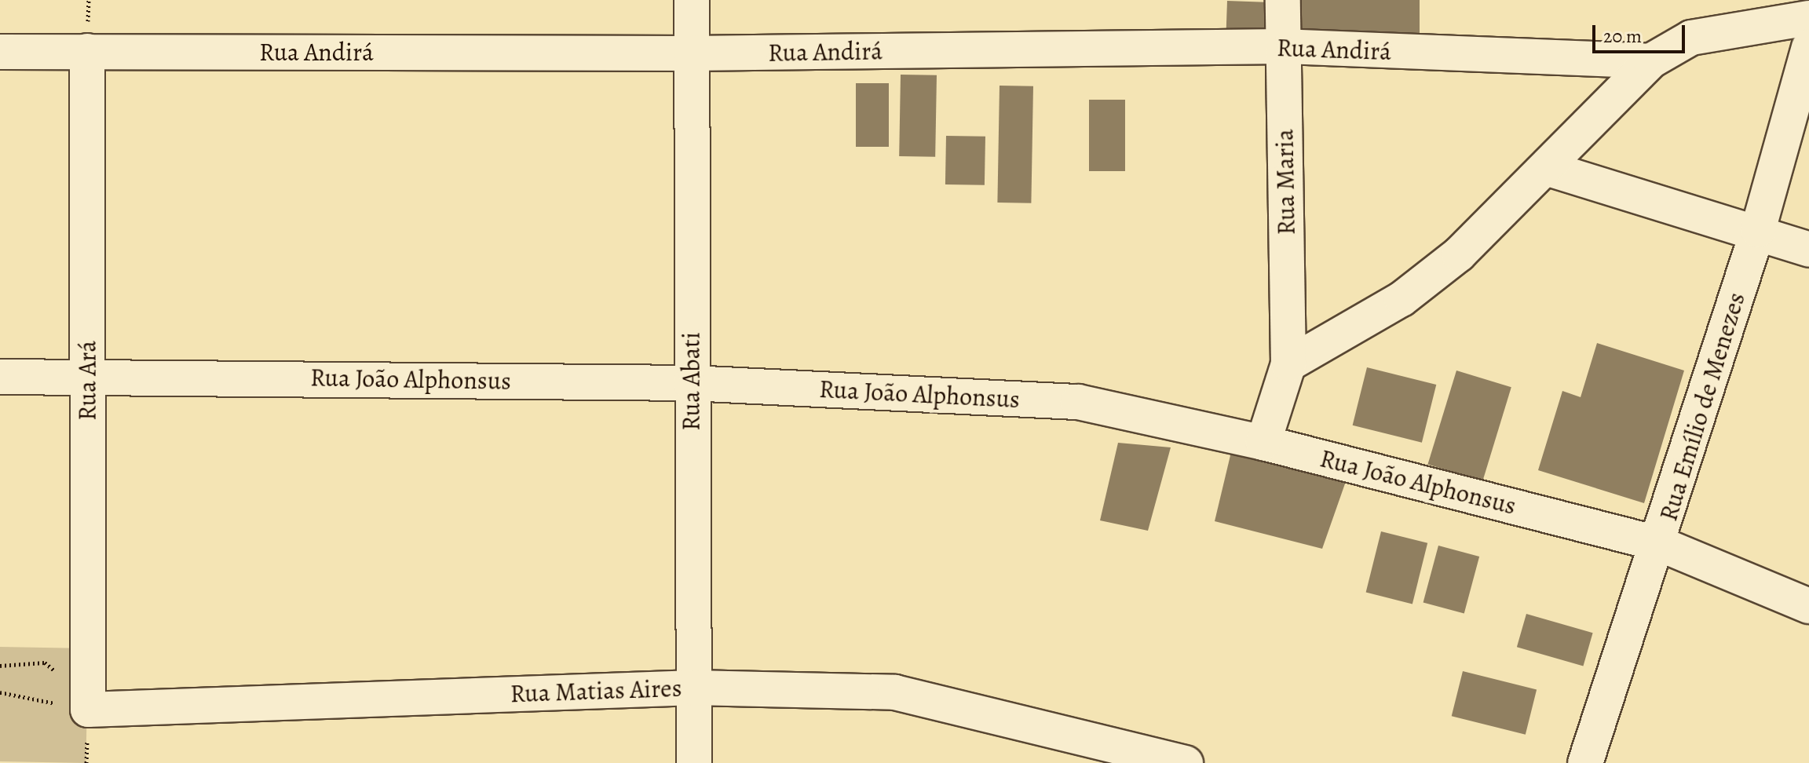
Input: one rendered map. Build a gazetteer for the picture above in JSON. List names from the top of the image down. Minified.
{"streets":{"street":["Rua Andirá","Rua Maria","Rua João Alphonsus","Rua Ará","Rua Abati","Rua Emílio de Menezes","Rua Matias Aires"]},"crossings":[["Rua Andirá","Rua Maria"],["Rua Andirá","Rua Ará"],["Rua Andirá","Rua Abati"],["Rua Maria","Rua João Alphonsus"],["Rua João Alphonsus","Rua Ará"],["Rua João Alphonsus","Rua Abati"],["Rua João Alphonsus","Rua Emílio de Menezes"],["Rua Ará","Rua Matias Aires"],["Rua Abati","Rua Matias Aires"]],"scale_bar":"20 m"}
